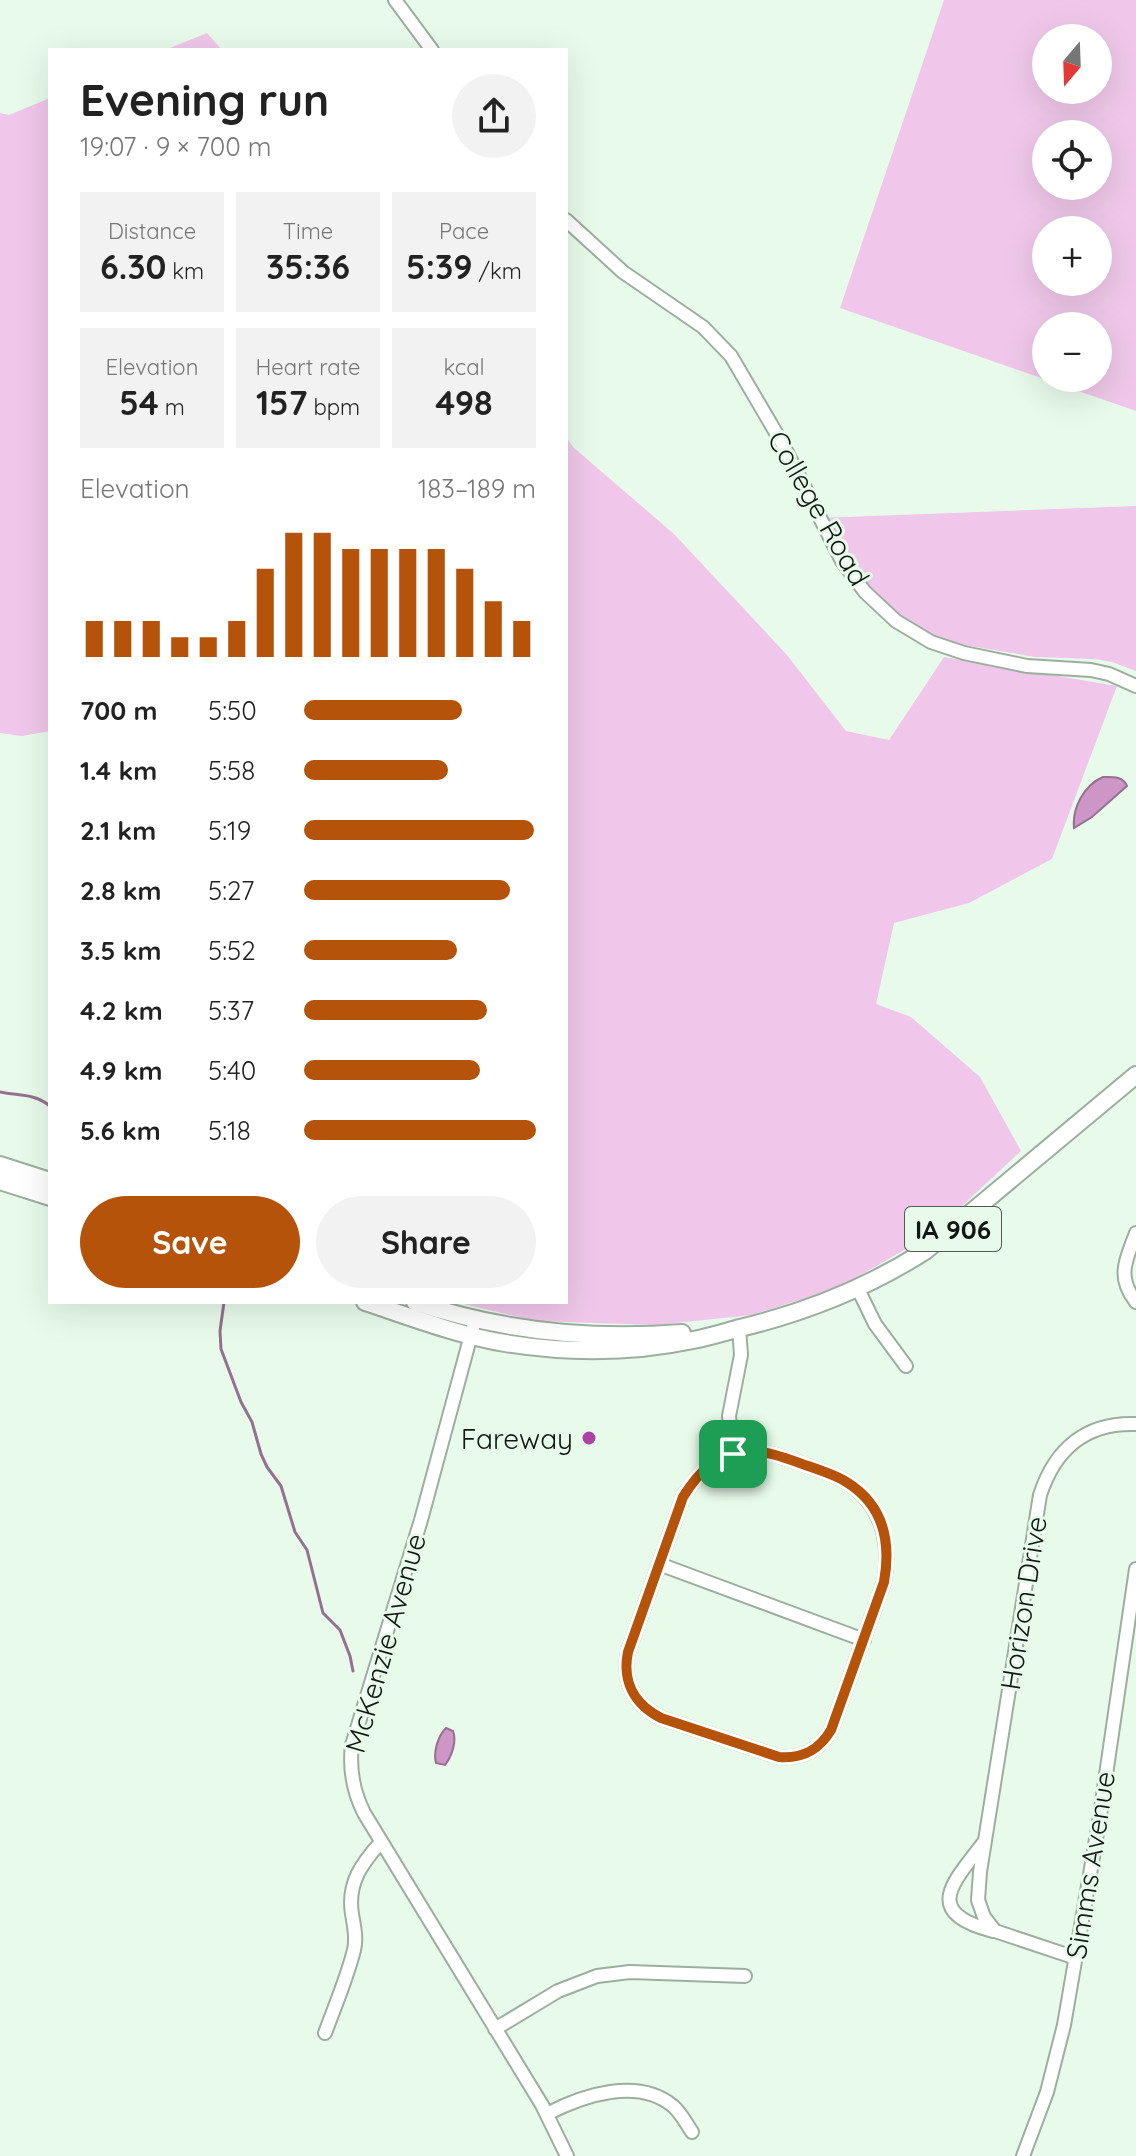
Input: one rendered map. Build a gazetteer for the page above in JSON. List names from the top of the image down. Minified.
{"streets":{"main road":["IA 906"],"street":["College Road","Horizon Drive","McKenzie Avenue","Simms Avenue"]},"crossings":[["IA 906","McKenzie Avenue"],["Horizon Drive","Simms Avenue"]],"places":["Fareway"],"north":"bottom","page":{"map_buttons":["+","−"],"heading":["Evening run","19:07 · 9 × 700 m"],"stats":[["Distance","6.30 km"],["Time","35:36"],["Pace","5:39 /km"],["Elevation","54 m"],["Heart rate","157 bpm"],["kcal","498"]],"chart":["Elevation","183–189 m"],"list":[{"name":"700 m","note":"5:50"},{"name":"1.4 km","note":"5:58"},{"name":"2.1 km","note":"5:19"},{"name":"2.8 km","note":"5:27"},{"name":"3.5 km","note":"5:52"},{"name":"4.2 km","note":"5:37"},{"name":"4.9 km","note":"5:40"},{"name":"5.6 km","note":"5:18"}],"buttons":["Save","Share"]}}
